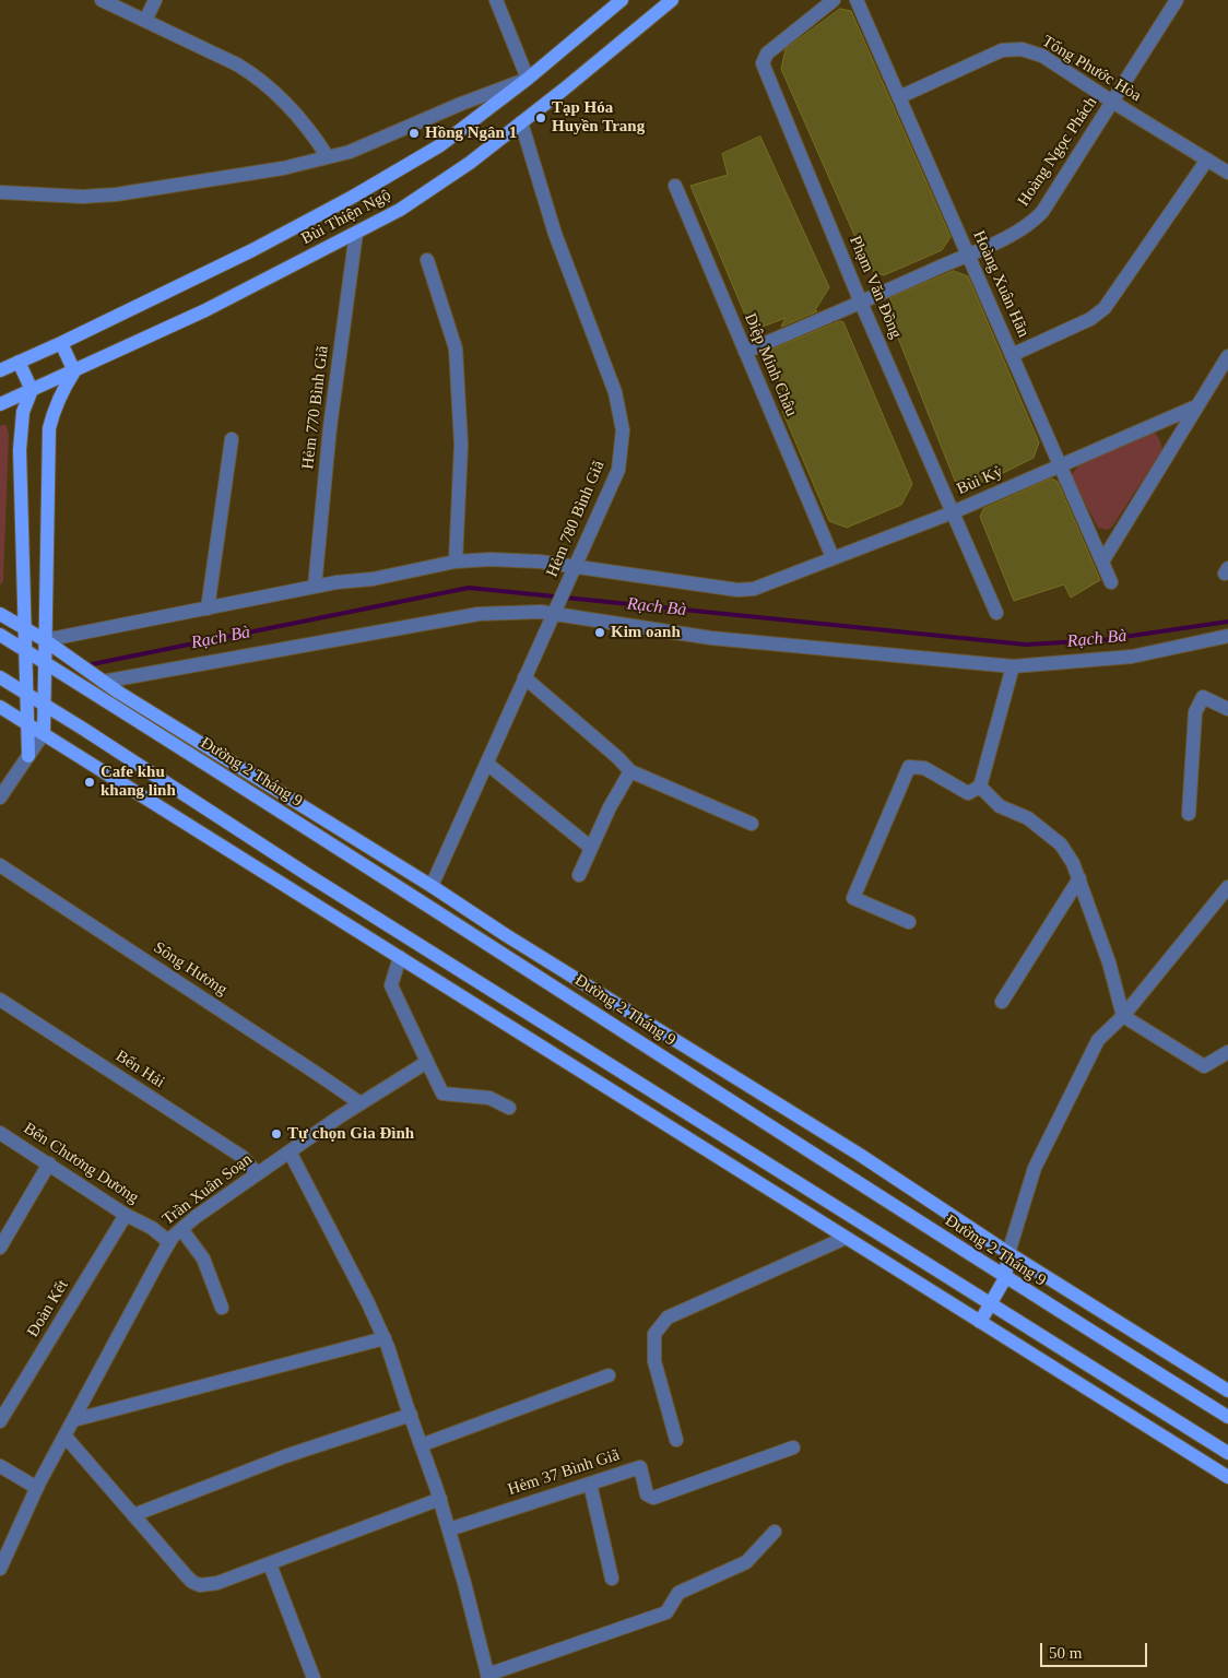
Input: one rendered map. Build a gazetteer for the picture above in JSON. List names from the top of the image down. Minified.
{"streets":{"main road":["Bùi Thiện Ngộ","Đường 2 Tháng 9"],"street":["Tống Phước Hòa","Hoàng Ngọc Phách","Hoàng Xuân Hãn","Phạm Văn Đồng","Diệp Minh Châu","Hẻm 770 Bình Giã","Bùi Kỷ","Hẻm 780 Bình Giã","Sông Hương","Bến Hải","Bến Chương Dương","Trần Xuân Soạn","Đoàn Kết","Hẻm 37 Bình Giã"]},"crossings":[["Tống Phước Hòa","Hoàng Ngọc Phách"],["Tống Phước Hòa","Hoàng Xuân Hãn"],["Hoàng Ngọc Phách","Hoàng Xuân Hãn"],["Hoàng Ngọc Phách","Phạm Văn Đồng"],["Hoàng Ngọc Phách","Diệp Minh Châu"],["Bùi Thiện Ngộ","Hẻm 770 Bình Giã"],["Bùi Thiện Ngộ","Hẻm 780 Bình Giã"],["Hoàng Xuân Hãn","Bùi Kỷ"],["Phạm Văn Đồng","Bùi Kỷ"],["Diệp Minh Châu","Bùi Kỷ"],["Hẻm 770 Bình Giã","Bùi Kỷ"],["Bùi Kỷ","Hẻm 780 Bình Giã"],["Bùi Kỷ","Đường 2 Tháng 9"],["Hẻm 780 Bình Giã","Đường 2 Tháng 9"],["Sông Hương","Trần Xuân Soạn"],["Bến Hải","Trần Xuân Soạn"],["Bến Chương Dương","Trần Xuân Soạn"],["Bến Chương Dương","Đoàn Kết"]],"water":["Rạch Bà"],"places":["Tạp Hóa Huyền Trang","Hồng Ngân 1","Kim oanh","Cafe khu khang linh","Tự chọn Gia Đình"],"scale_bar":"50 m"}
